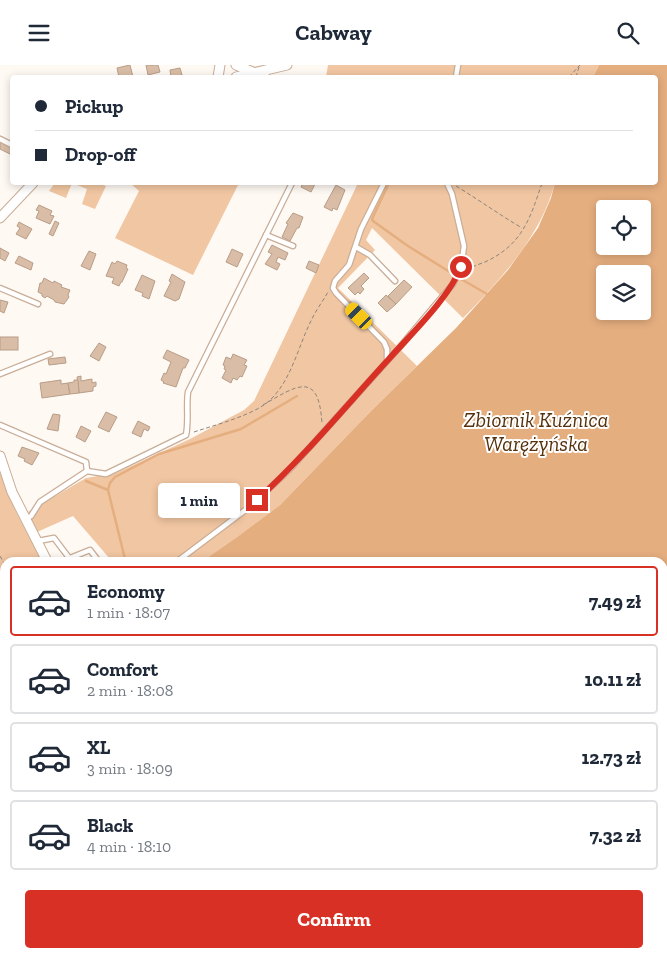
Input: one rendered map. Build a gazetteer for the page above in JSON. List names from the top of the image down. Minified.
{"water":["Zbiornik Kuźnica Warężyńska"],"page":{"header":"Cabway","banner":["Pickup","Drop-off"],"bubble":"1 min","list":[{"name":"Economy","note":"1 min · 18:07","value":"7.49 zł"},{"name":"Comfort","note":"2 min · 18:08","value":"10.11 zł"},{"name":"XL","note":"3 min · 18:09","value":"12.73 zł"},{"name":"Black","note":"4 min · 18:10","value":"7.32 zł"}],"buttons":"Confirm"}}
